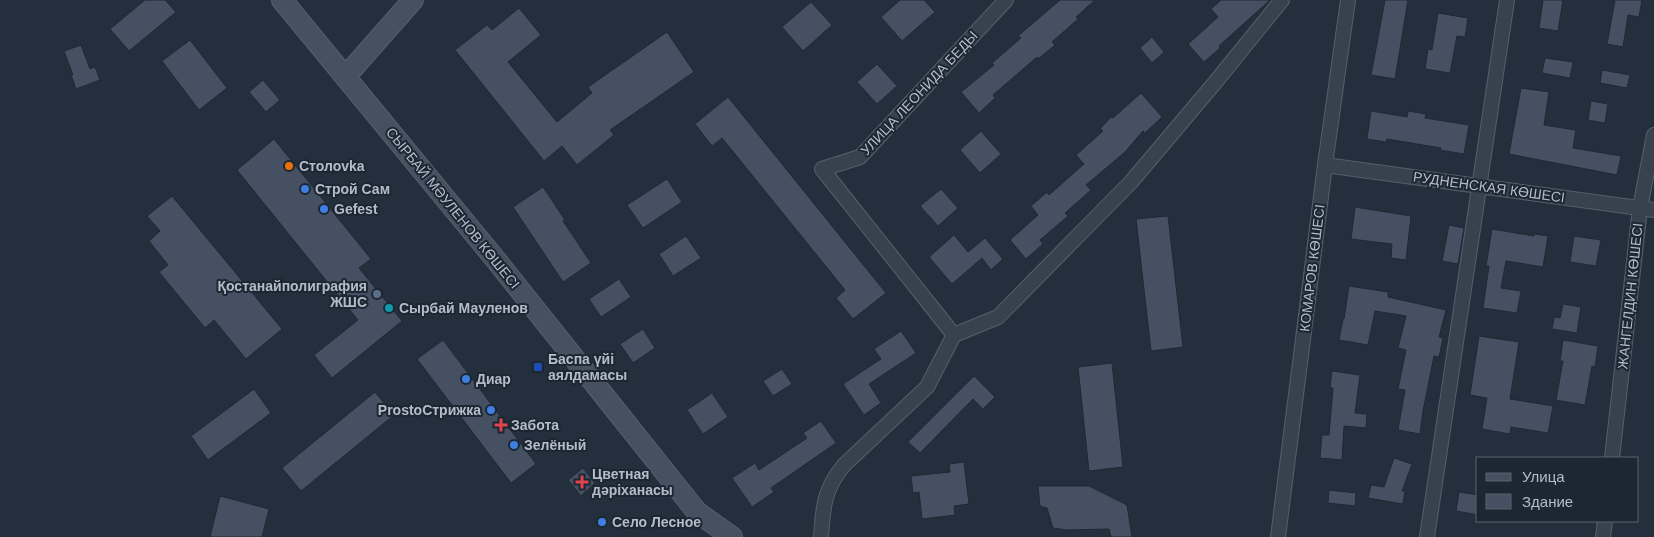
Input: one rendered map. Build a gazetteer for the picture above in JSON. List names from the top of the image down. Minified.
{"streets":{"main road":["СЫРБАЙ МӘУЛЕНОВ КӨШЕСІ"],"street":["УЛИЦА ЛЕОНИДА БЕДЫ","РУДНЕНСКАЯ КӨШЕСІ","КОМАРОВ КӨШЕСІ","ЖАНГЕЛДИН КӨШЕСІ"]},"crossings":[["РУДНЕНСКАЯ КӨШЕСІ","КОМАРОВ КӨШЕСІ"],["РУДНЕНСКАЯ КӨШЕСІ","ЖАНГЕЛДИН КӨШЕСІ"]],"places":{"other":["Столоvka","Строй Сам","Gefest","Қостанайполиграфия ЖШС","Сырбай Мауленов","Диар","ProstoСтрижка","Зелёный","Село Лесное"],"transit":["Баспа үйі аялдамасы"],"health":["Забота","Цветная дәріханасы"]},"legend":["Улица","Здание"]}
